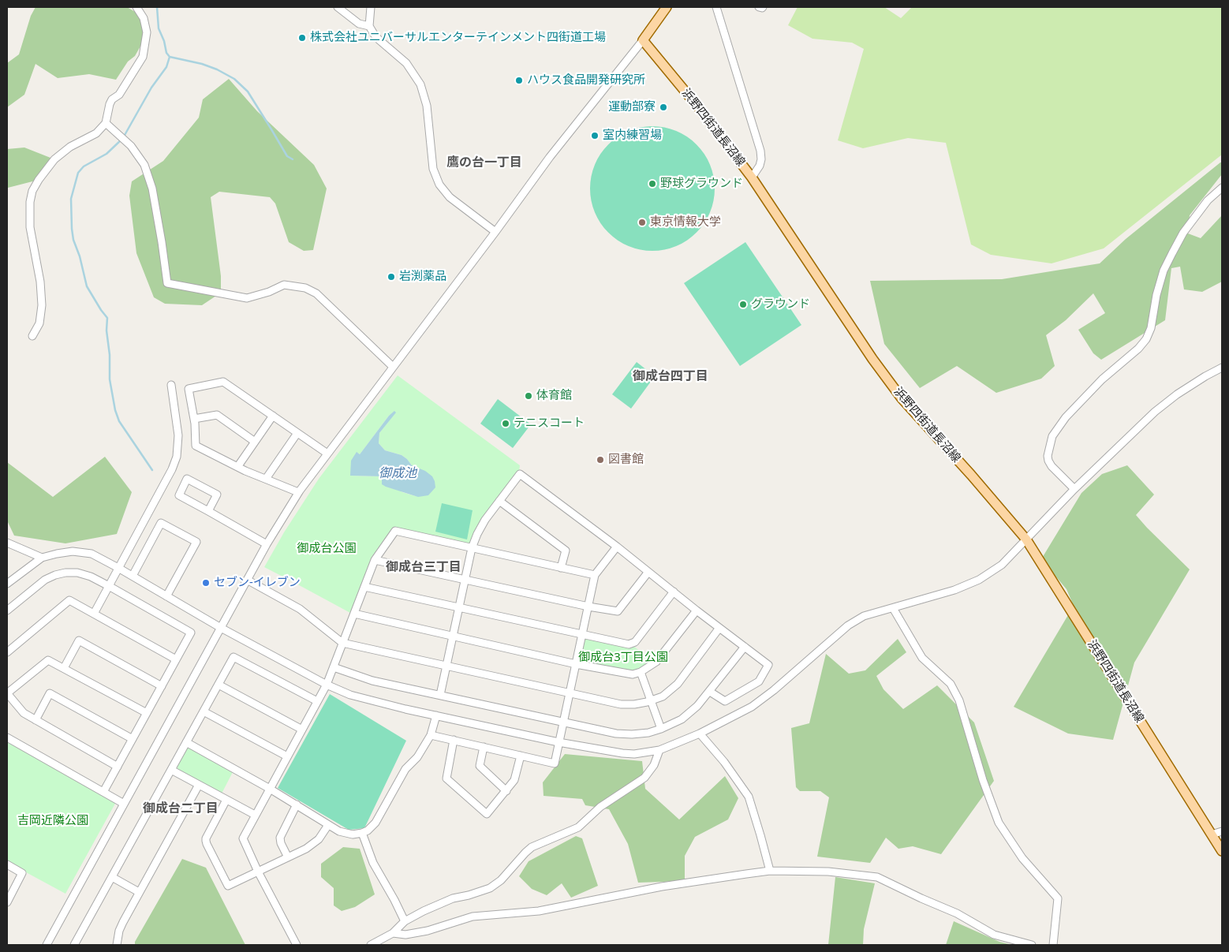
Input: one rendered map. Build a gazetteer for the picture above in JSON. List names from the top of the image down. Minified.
{"streets":{"main road":["浜野四街道長沼線"]},"districts":["鷹の台一丁目","御成台四丁目","御成台三丁目","御成台二丁目"],"water":["御成池"],"parks":["御成台公園","御成台3丁目公園","吉岡近隣公園"],"places":["株式会社ユニバーサルエンターテインメント四街道工場","ハウス食品開発研究所","運動部寮","室内練習場","野球グラウンド","東京情報大学","岩渕薬品","グラウンド","体育館","テニスコート","図書館","セブン-イレブン"]}
